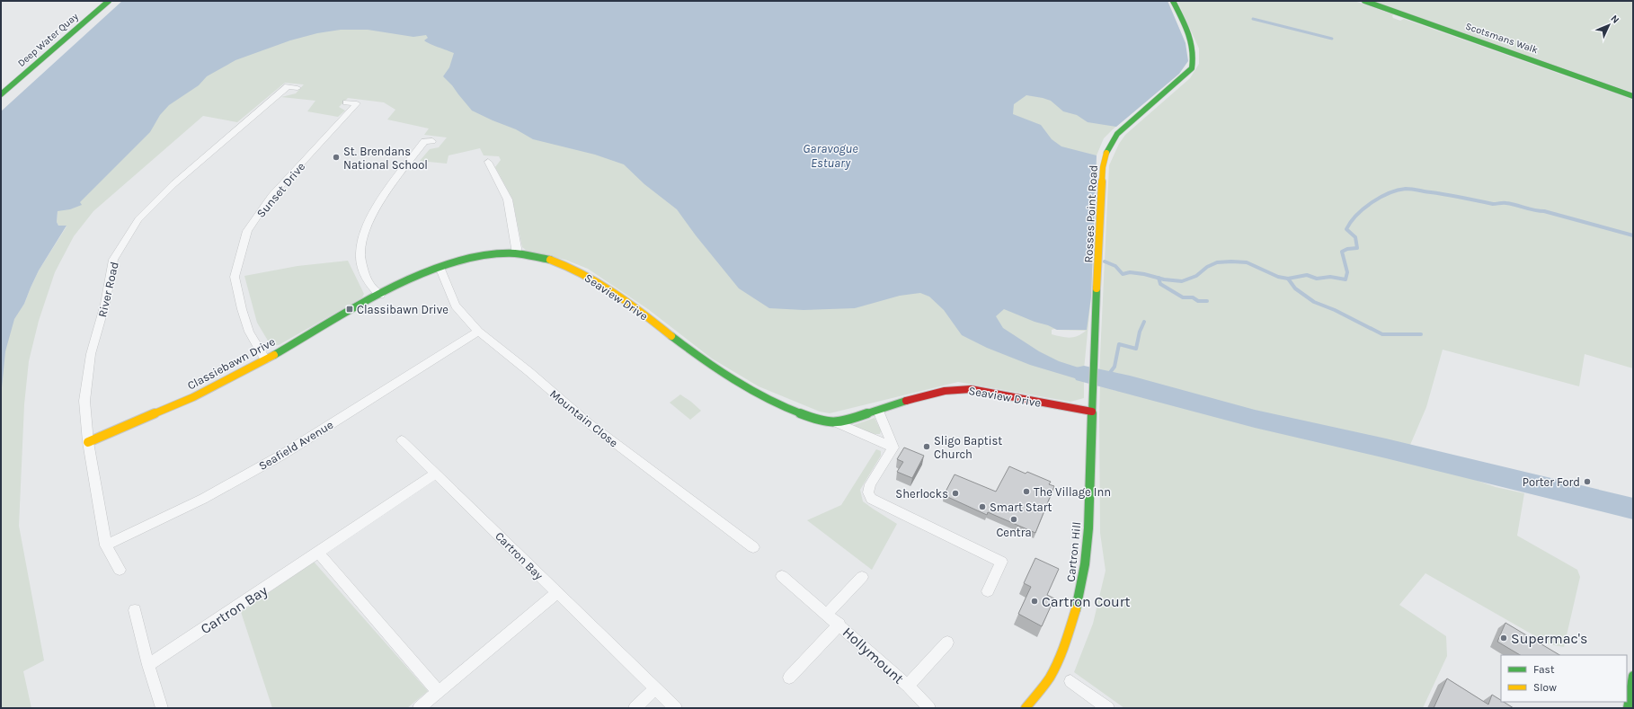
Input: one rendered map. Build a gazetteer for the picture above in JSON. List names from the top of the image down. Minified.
{"streets":{"main road":["Scotsmans Walk","Deep Water Quay","Rosses Point Road","Seaview Drive","Classiebawn Drive","Cartron Hill"],"street":["Sunset Drive","River Road","Mountain Close","Seafield Avenue","Cartron Bay","Hollymount"]},"crossings":[["Sunset Drive","Classiebawn Drive"],["Rosses Point Road","Cartron Hill"],["River Road","Classiebawn Drive"],["River Road","Seafield Avenue"],["Seaview Drive","Classiebawn Drive"],["Seaview Drive","Mountain Close"],["Seaview Drive","Cartron Hill"],["Mountain Close","Seafield Avenue"]],"water":["Garavogue Estuary"],"places":{"other":["St. Brendans National School","Sligo Baptist Church","Porter Ford","The Village Inn","Sherlocks","Smart Start","Centra","Cartron Court","Supermac's"],"transit":["Classibawn Drive"]},"legend":["Fast","Slow"],"north":"top right"}
